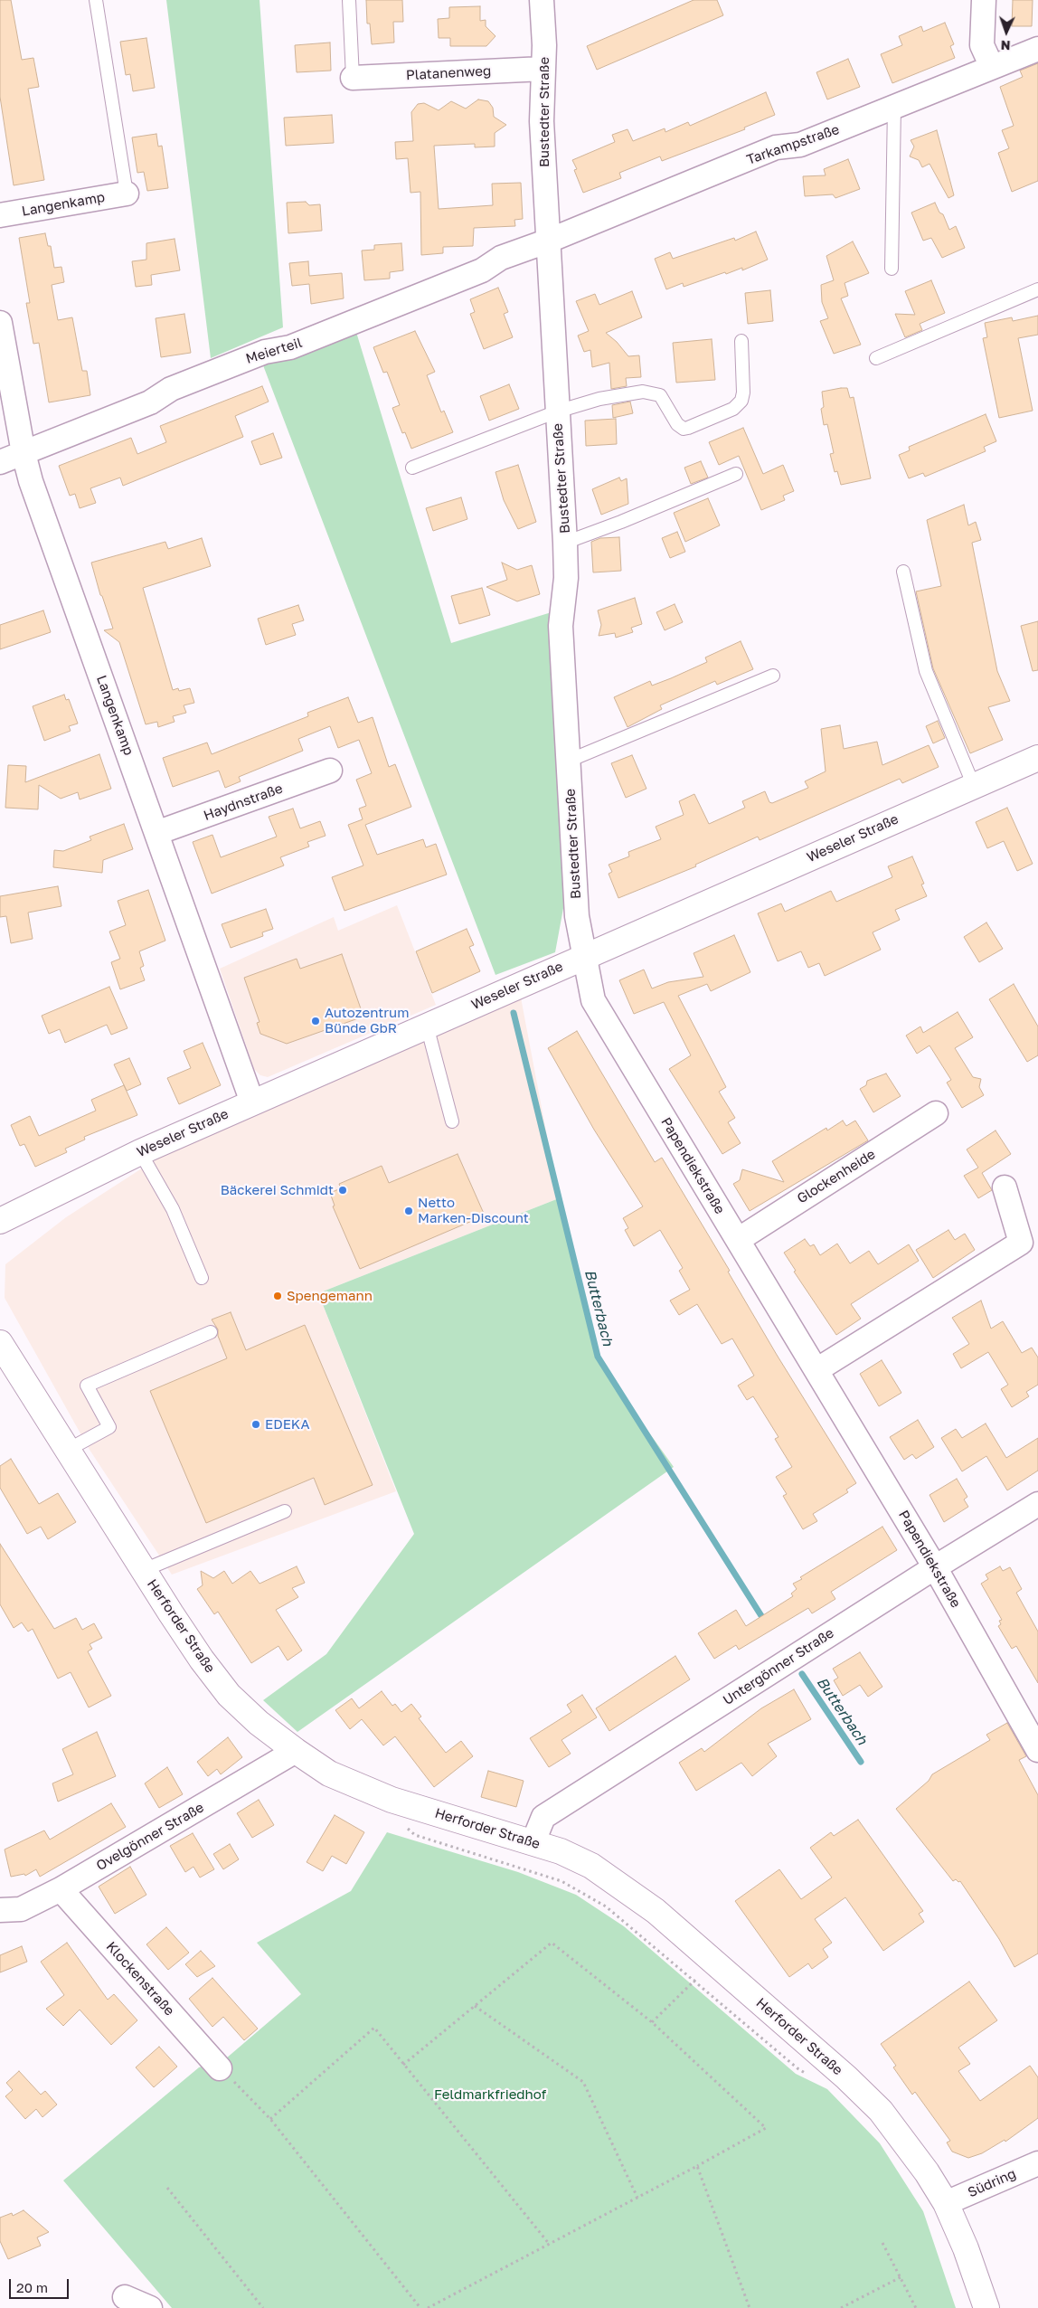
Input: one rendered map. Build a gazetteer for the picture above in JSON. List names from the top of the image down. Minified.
{"streets":{"main road":["Weseler Straße","Herforder Straße"],"street":["Platanenweg","Bustedter Straße","Tarkampstraße","Langenkamp","Meierteil","Haydnstraße","Papendiekstraße","Glockenheide","Untergönner Straße","Ovelgönner Straße","Klockenstraße","Südring"]},"crossings":[["Platanenweg","Bustedter Straße"],["Bustedter Straße","Tarkampstraße"],["Bustedter Straße","Meierteil"],["Bustedter Straße","Weseler Straße"],["Bustedter Straße","Papendiekstraße"],["Tarkampstraße","Meierteil"],["Langenkamp","Meierteil"],["Langenkamp","Haydnstraße"],["Langenkamp","Weseler Straße"],["Weseler Straße","Papendiekstraße"],["Papendiekstraße","Glockenheide"],["Papendiekstraße","Untergönner Straße"],["Herforder Straße","Untergönner Straße"],["Herforder Straße","Ovelgönner Straße"],["Herforder Straße","Südring"],["Ovelgönner Straße","Klockenstraße"]],"water":["Butterbach"],"parks":["Feldmarkfriedhof"],"places":["Autozentrum Bünde GbR","Bäckerei Schmidt","Netto Marken-Discount","Spengemann","EDEKA"],"scale_bar":"20 m","north":"bottom"}
